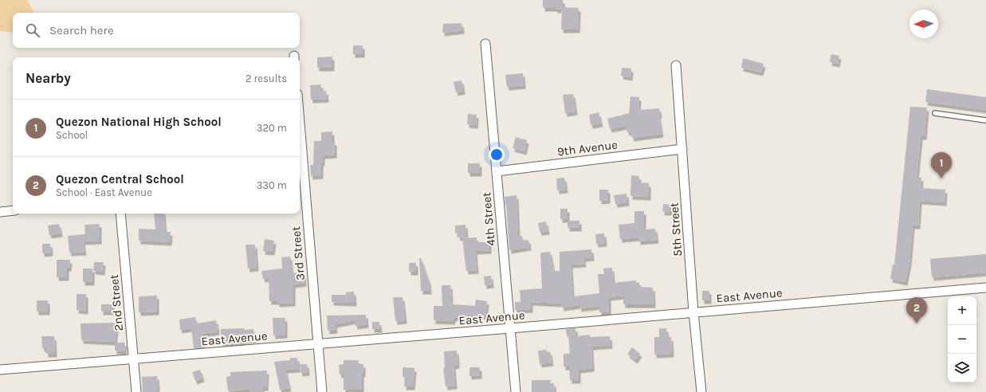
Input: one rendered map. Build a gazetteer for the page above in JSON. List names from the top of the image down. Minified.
{"streets":{"street":["9th Avenue","4th Street","5th Street","3rd Street","East Avenue","2nd Street"]},"crossings":[["9th Avenue","4th Street"],["9th Avenue","5th Street"],["4th Street","East Avenue"],["5th Street","East Avenue"],["3rd Street","East Avenue"],["East Avenue","2nd Street"]],"north":"left","page":{"search":"Search here","heading":["Nearby","2 results"],"list":[{"mark":"1","name":"Quezon National High School","note":"School","value":"320 m"},{"mark":"2","name":"Quezon Central School","note":"School · East Avenue","value":"330 m"}],"pins":["1","2"],"map_buttons":["+","−"]}}
